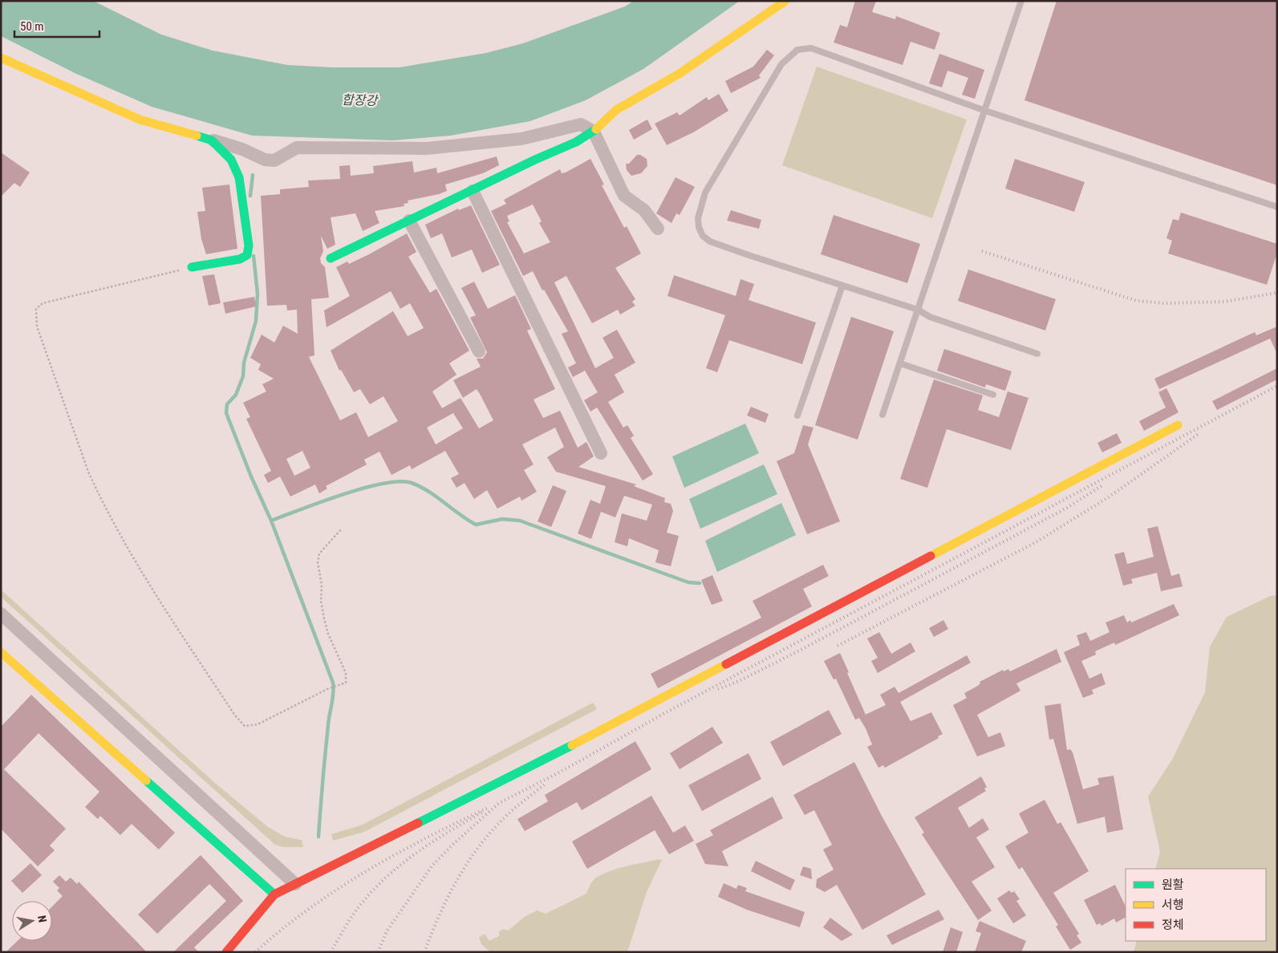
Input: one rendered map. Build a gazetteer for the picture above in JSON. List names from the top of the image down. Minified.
{"water":["합장강"],"legend":["원활","서행","정체"],"scale_bar":"50 m","north":"right"}
